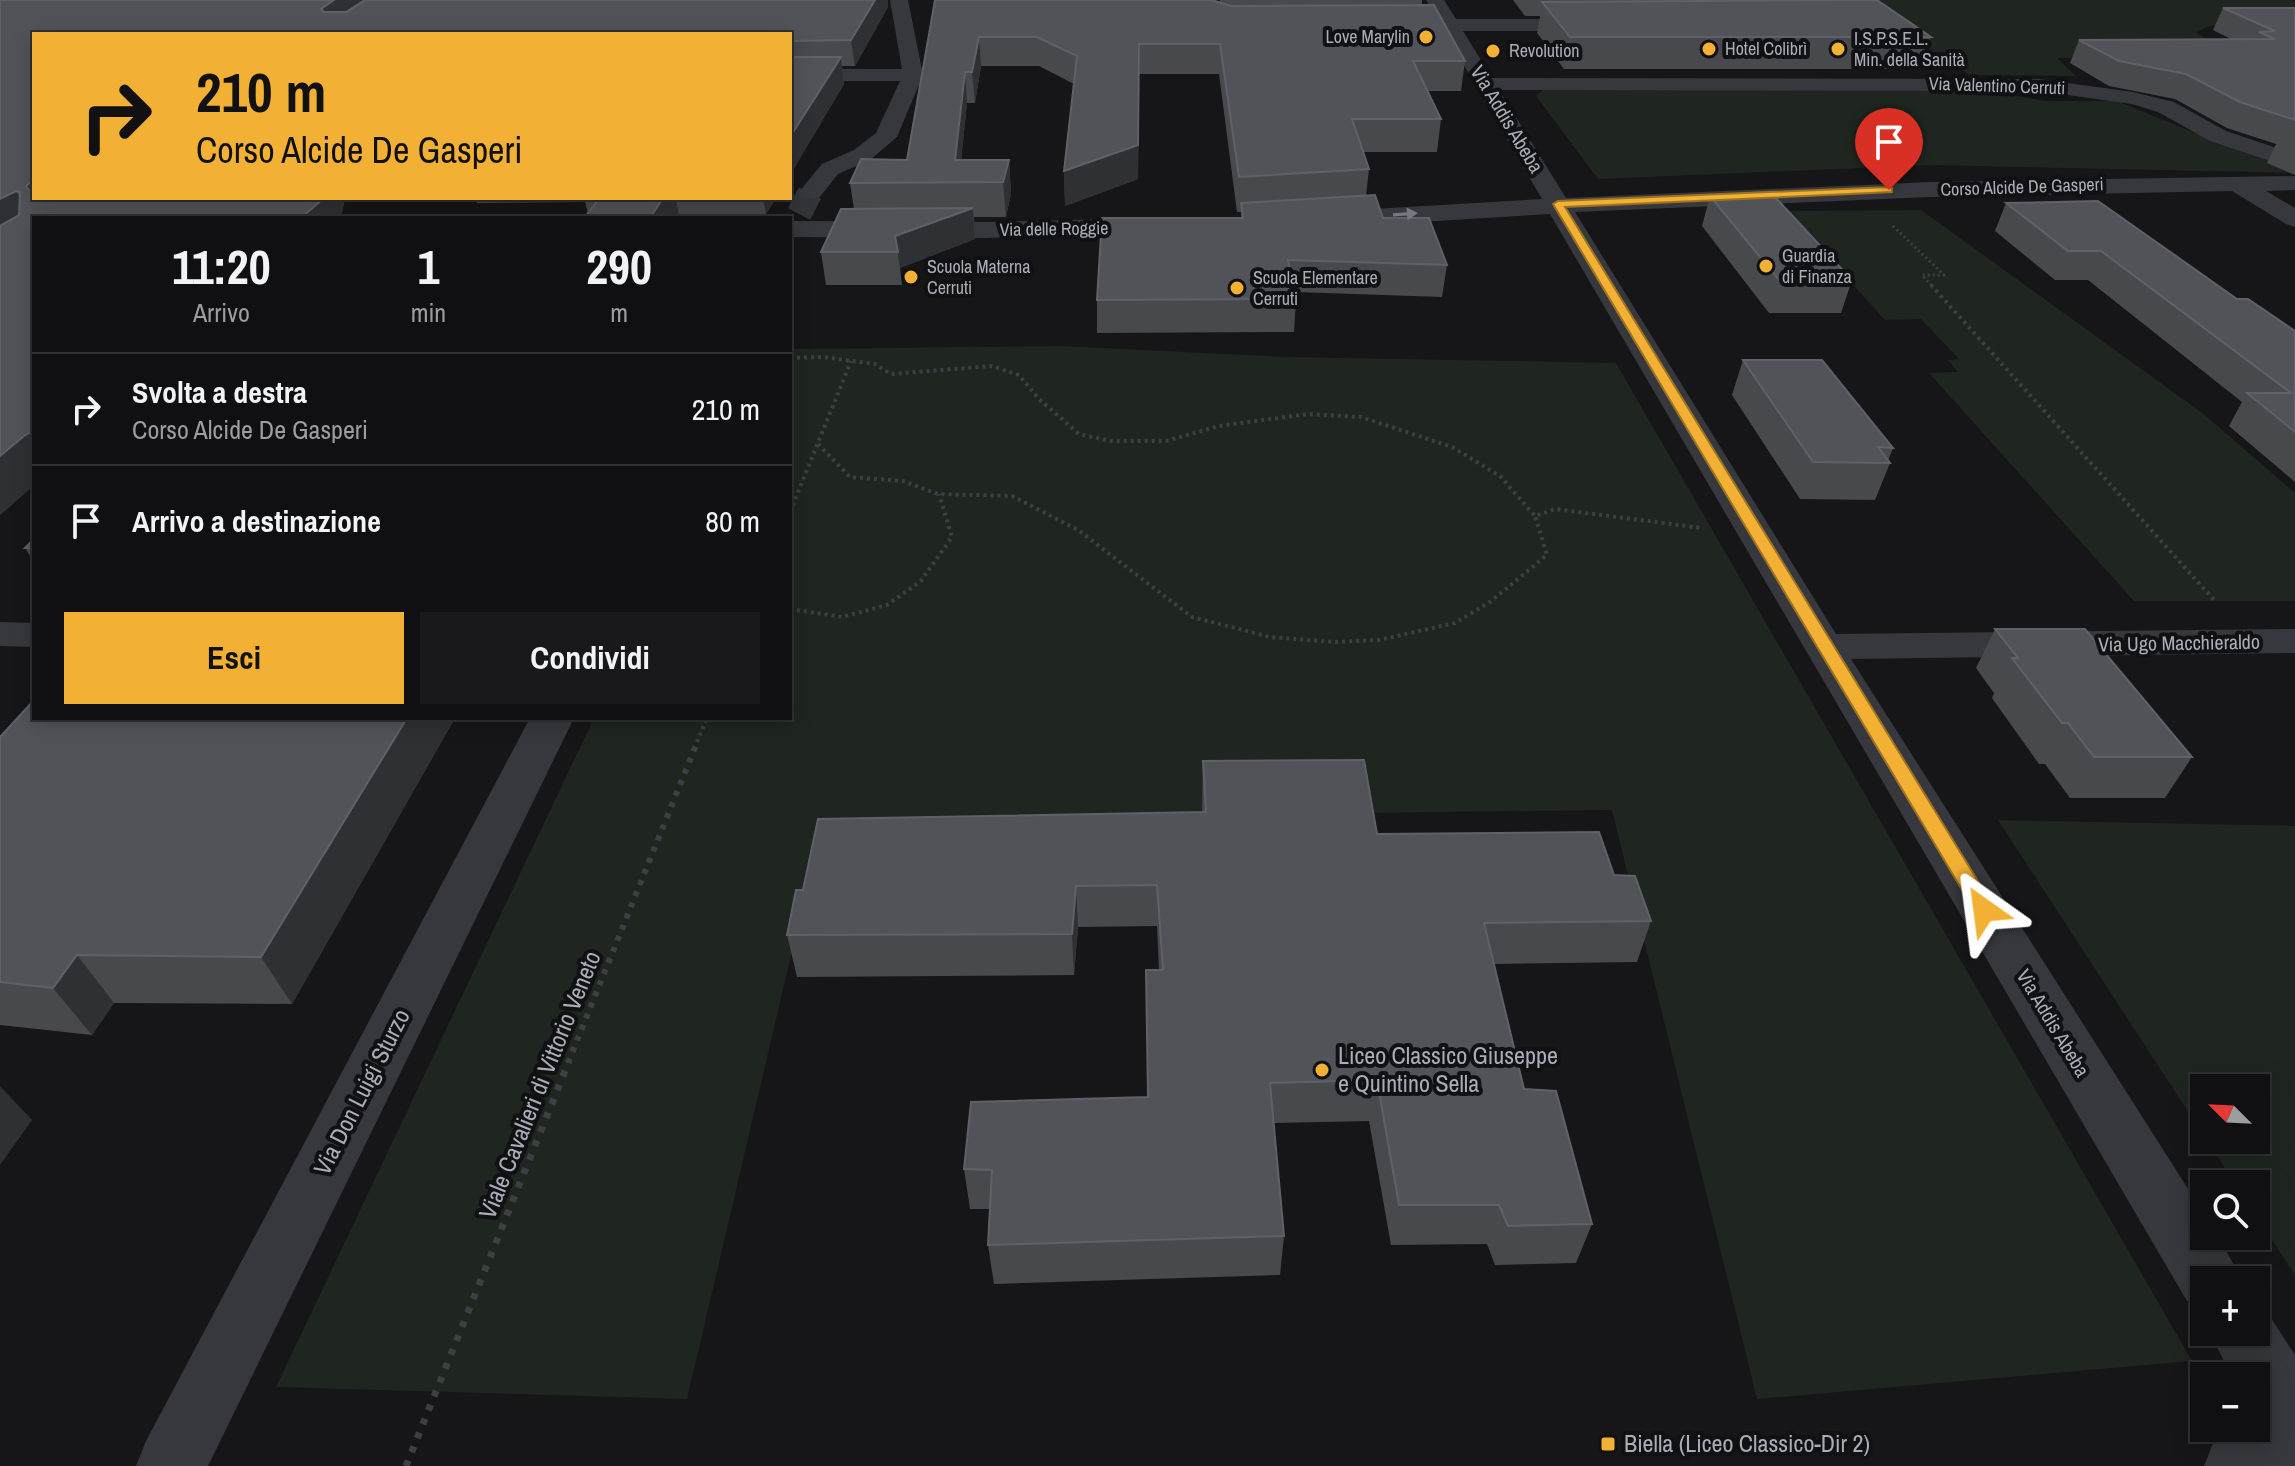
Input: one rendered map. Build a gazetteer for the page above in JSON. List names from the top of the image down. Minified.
{"streets":{"street":["Via Valentino Cerruti","Via Addis Abeba","Corso Alcide De Gasperi","Via delle Roggie","Via Ugo Macchieraldo","Via Don Luigi Sturzo"],"path":["Viale Cavalieri di Vittorio Veneto"]},"crossings":[["Via Valentino Cerruti","Via Addis Abeba"],["Via Addis Abeba","Corso Alcide De Gasperi"],["Via Addis Abeba","Via Ugo Macchieraldo"]],"places":{"other":["Love Marylin","Hotel Colibrì","I.S.P.S.E.L. Min. della Sanità","Revolution","Guardia di Finanza","Scuola Materna Cerruti","Scuola Elementare Cerruti","Liceo Classico Giuseppe e Quintino Sella"],"transit":["Biella (Liceo Classico-Dir 2)"]},"north":"top left","page":{"turn":["210 m","Corso Alcide De Gasperi"],"eta":["11:20","Arrivo","1","min","290","m"],"list":[{"name":"Svolta a destra","note":"Corso Alcide De Gasperi","value":"210 m"},{"name":"Arrivo a destinazione","value":"80 m"}],"buttons":["Esci","Condividi"],"map_buttons":["+","−"]}}
